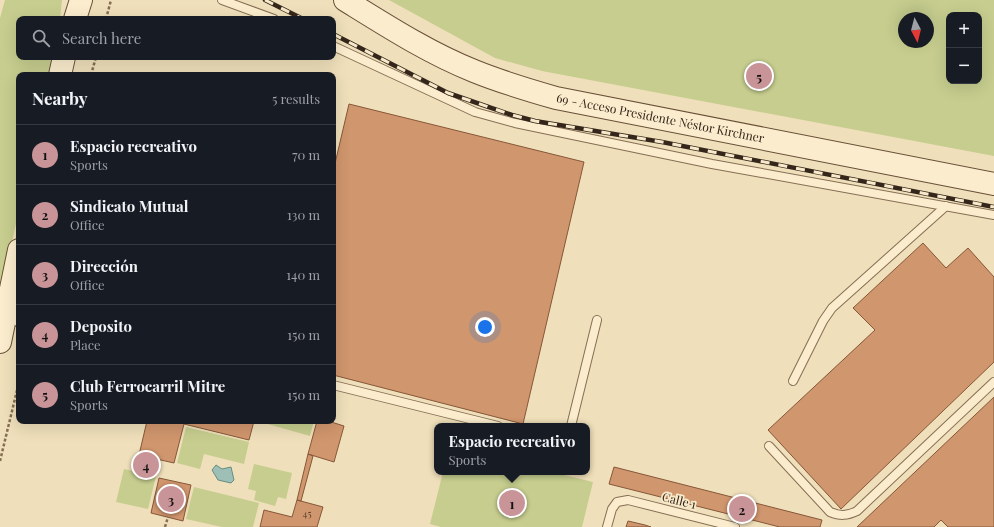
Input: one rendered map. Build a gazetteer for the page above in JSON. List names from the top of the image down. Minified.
{"streets":{"street":["69 - Acceso Presidente Néstor Kirchner"],"lane":["Calle 1"]},"house_numbers":["45"],"north":"bottom","page":{"map_buttons":["+","−"],"search":"Search here","pins":["5","4","3","1","2"],"heading":["Nearby","5 results"],"list":[{"mark":"1","name":"Espacio recreativo","note":"Sports","value":"70 m"},{"mark":"2","name":"Sindicato Mutual","note":"Office","value":"130 m"},{"mark":"3","name":"Dirección","note":"Office","value":"140 m"},{"mark":"4","name":"Deposito","note":"Place","value":"150 m"},{"mark":"5","name":"Club Ferrocarril Mitre","note":"Sports","value":"150 m"}],"popup":["Espacio recreativo","Sports"]}}
